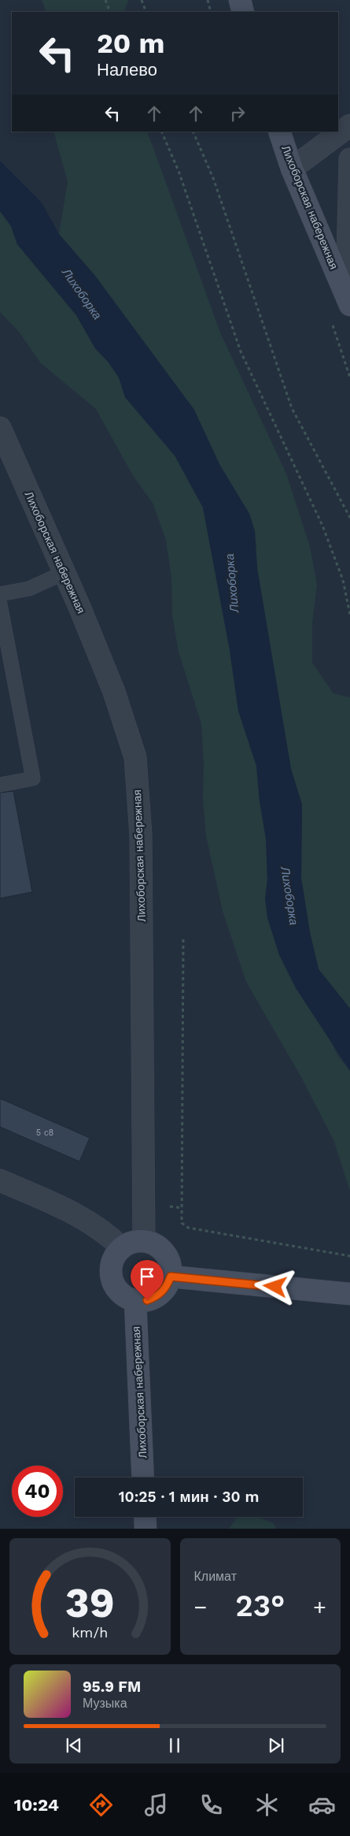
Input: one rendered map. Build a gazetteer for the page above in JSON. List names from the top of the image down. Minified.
{"streets":{"street":["Лихоборская набережная"]},"water":["Лихоборка"],"house_numbers":["5 с8"],"page":{"turn":["20 m","Налево"],"limit":"40","trip":"10:25 · 1 мин · 30 m","tile":"Климат","heat":["−","23°","+"],"song":["95.9 FM","Музыка"],"tabs":"10:24","gauge":["39","km/h"]}}
